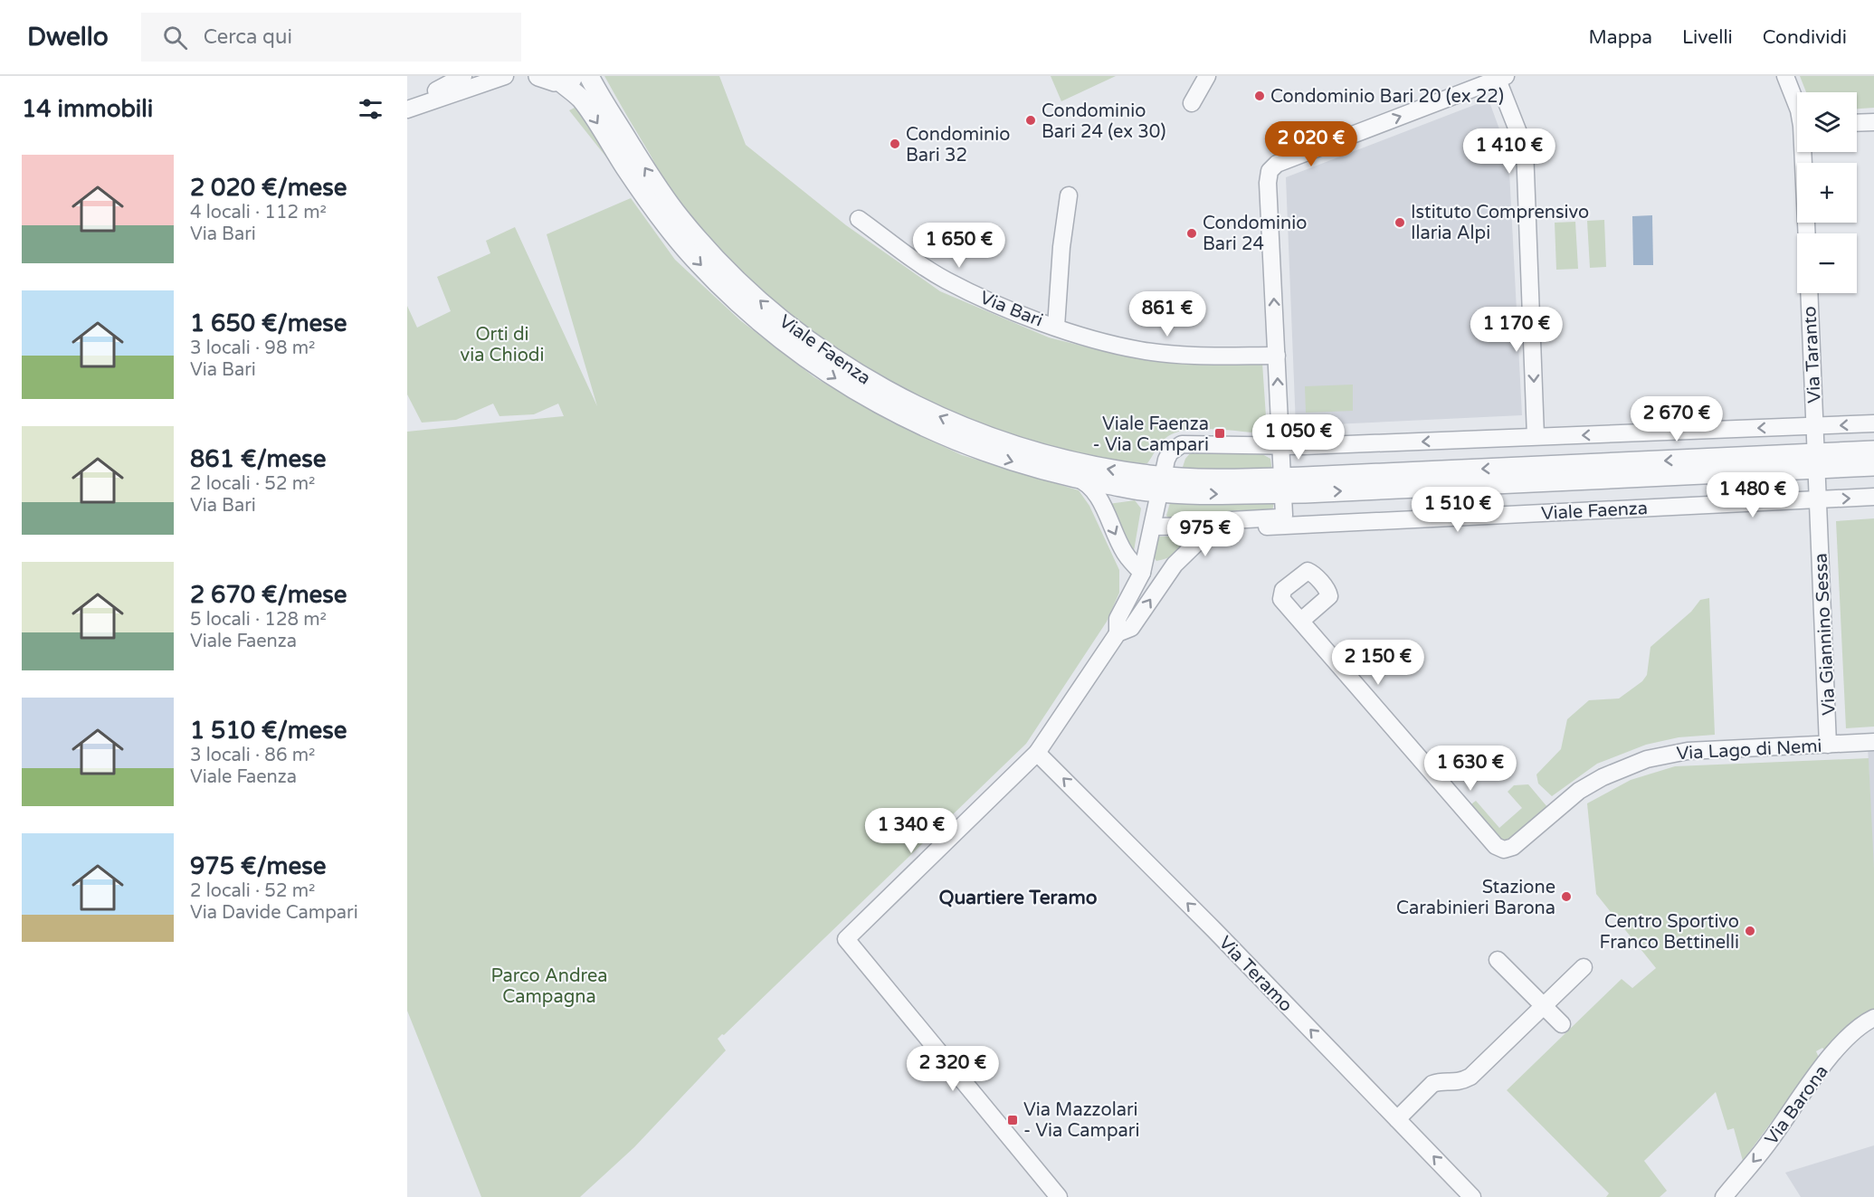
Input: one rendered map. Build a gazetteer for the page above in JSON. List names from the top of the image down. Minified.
{"streets":{"street":["Via Bari","Viale Faenza","Via Taranto","Via Giannino Sessa","Via Lago di Nemi","Via Teramo","Via Barona"]},"crossings":[["Viale Faenza","Via Giannino Sessa"],["Via Taranto","Via Giannino Sessa"],["Via Giannino Sessa","Via Lago di Nemi"]],"one_way":["Via Teramo","Via Barona"],"districts":["Quartiere Teramo"],"parks":["Orti di via Chiodi","Parco Andrea Campagna"],"places":{"other":["Condominio Bari 20 (ex 22)","Condominio Bari 24 (ex 30)","Condominio Bari 32","Istituto Comprensivo Ilaria Alpi","Condominio Bari 24","Stazione Carabinieri Barona","Centro Sportivo Franco Bettinelli"],"transit":["Viale Faenza - Via Campari","Via Mazzolari - Via Campari"]},"page":{"header":"Dwello","search":"Cerca qui","nav":["Mappa","Livelli","Condividi"],"heading":"14 immobili","map_buttons":["+","−"],"price":["2 020 €","1 410 €","1 650 €","861 €","1 170 €","2 670 €","1 050 €","1 480 €","1 510 €","975 €","2 150 €","1 630 €","1 340 €","2 320 €"],"list":[{"name":"2 020 €/mese","note":"4 locali · 112 m² · Via Bari"},{"name":"1 650 €/mese","note":"3 locali · 98 m² · Via Bari"},{"name":"861 €/mese","note":"2 locali · 52 m² · Via Bari"},{"name":"2 670 €/mese","note":"5 locali · 128 m² · Viale Faenza"},{"name":"1 510 €/mese","note":"3 locali · 86 m² · Viale Faenza"},{"name":"975 €/mese","note":"2 locali · 52 m² · Via Davide Campari"}]}}
